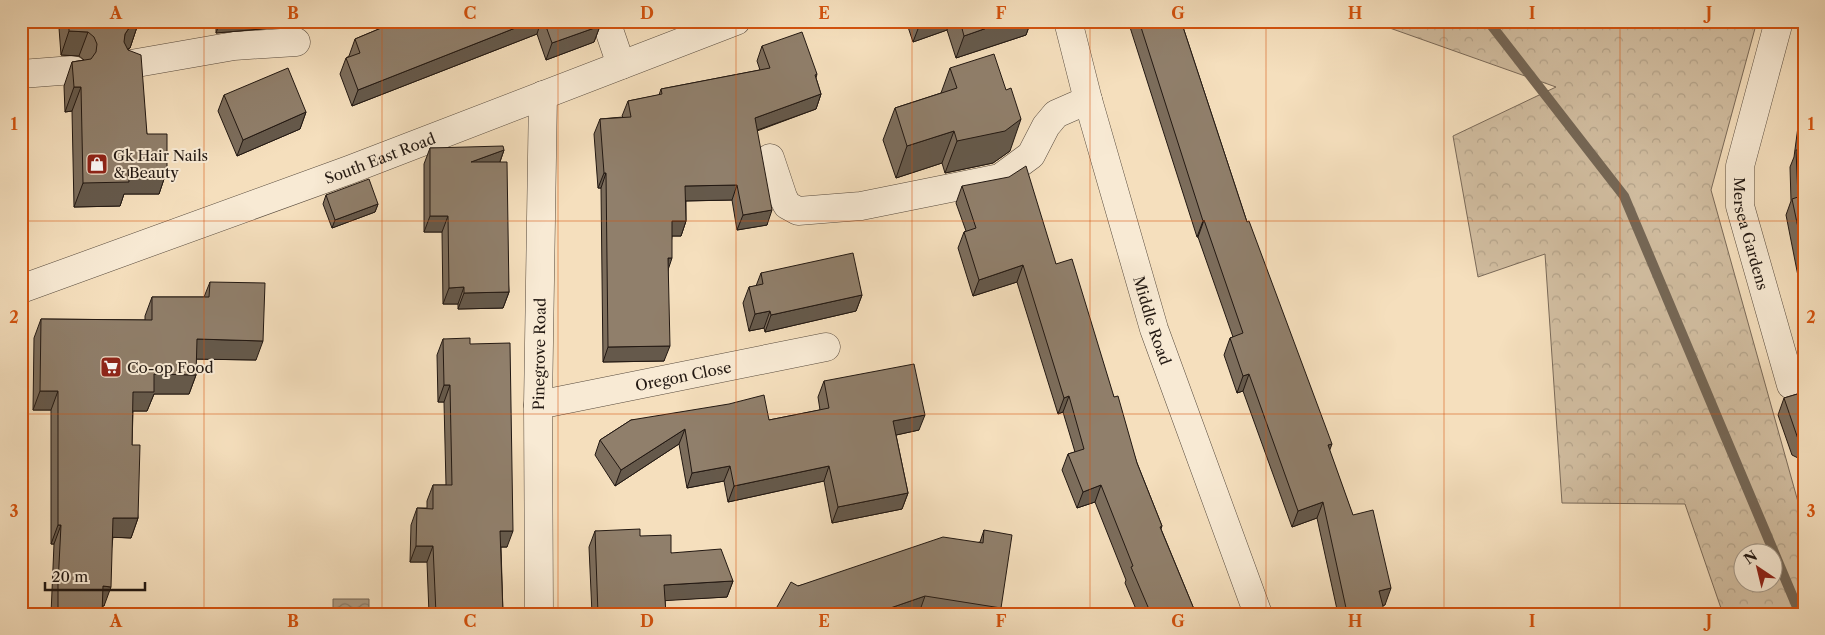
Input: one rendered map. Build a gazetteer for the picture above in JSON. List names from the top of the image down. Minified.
{"streets":{"street":["South East Road","Mersea Gardens","Middle Road","Pinegrove Road","Oregon Close"]},"crossings":[["South East Road","Pinegrove Road"],["Pinegrove Road","Oregon Close"]],"places":{"shop":["Gk Hair Nails & Beauty"],"supermarket":["Co-op Food"]},"scale_bar":"20 m","north":"top left","grid":{"columns":["A","B","C","D","E","F","G","H","I","J"],"rows":["1","2","3"]}}
